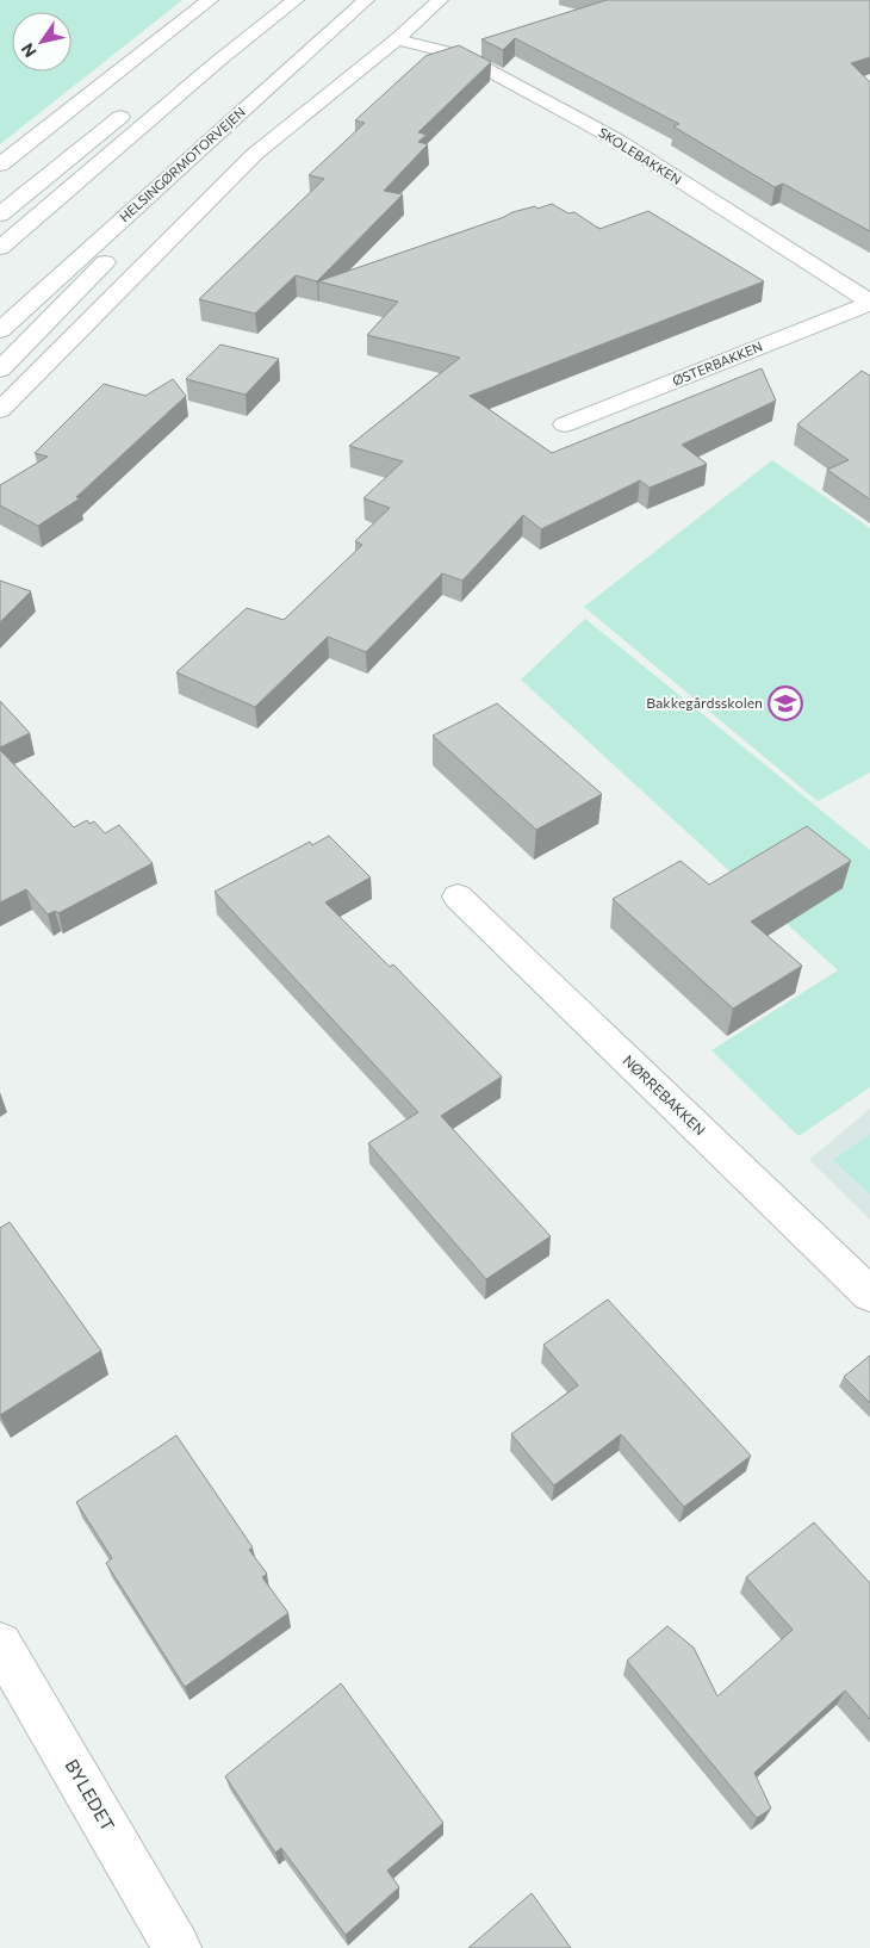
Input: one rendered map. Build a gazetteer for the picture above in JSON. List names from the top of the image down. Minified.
{"streets":{"main road":["SKOLEBAKKEN","HELSINGØRMOTORVEJEN","ØSTERBAKKEN","NØRREBAKKEN","BYLEDET"]},"crossings":[["SKOLEBAKKEN","ØSTERBAKKEN"]],"places":{"school or university":["Bakkegårdsskolen"]},"north":"bottom left"}
